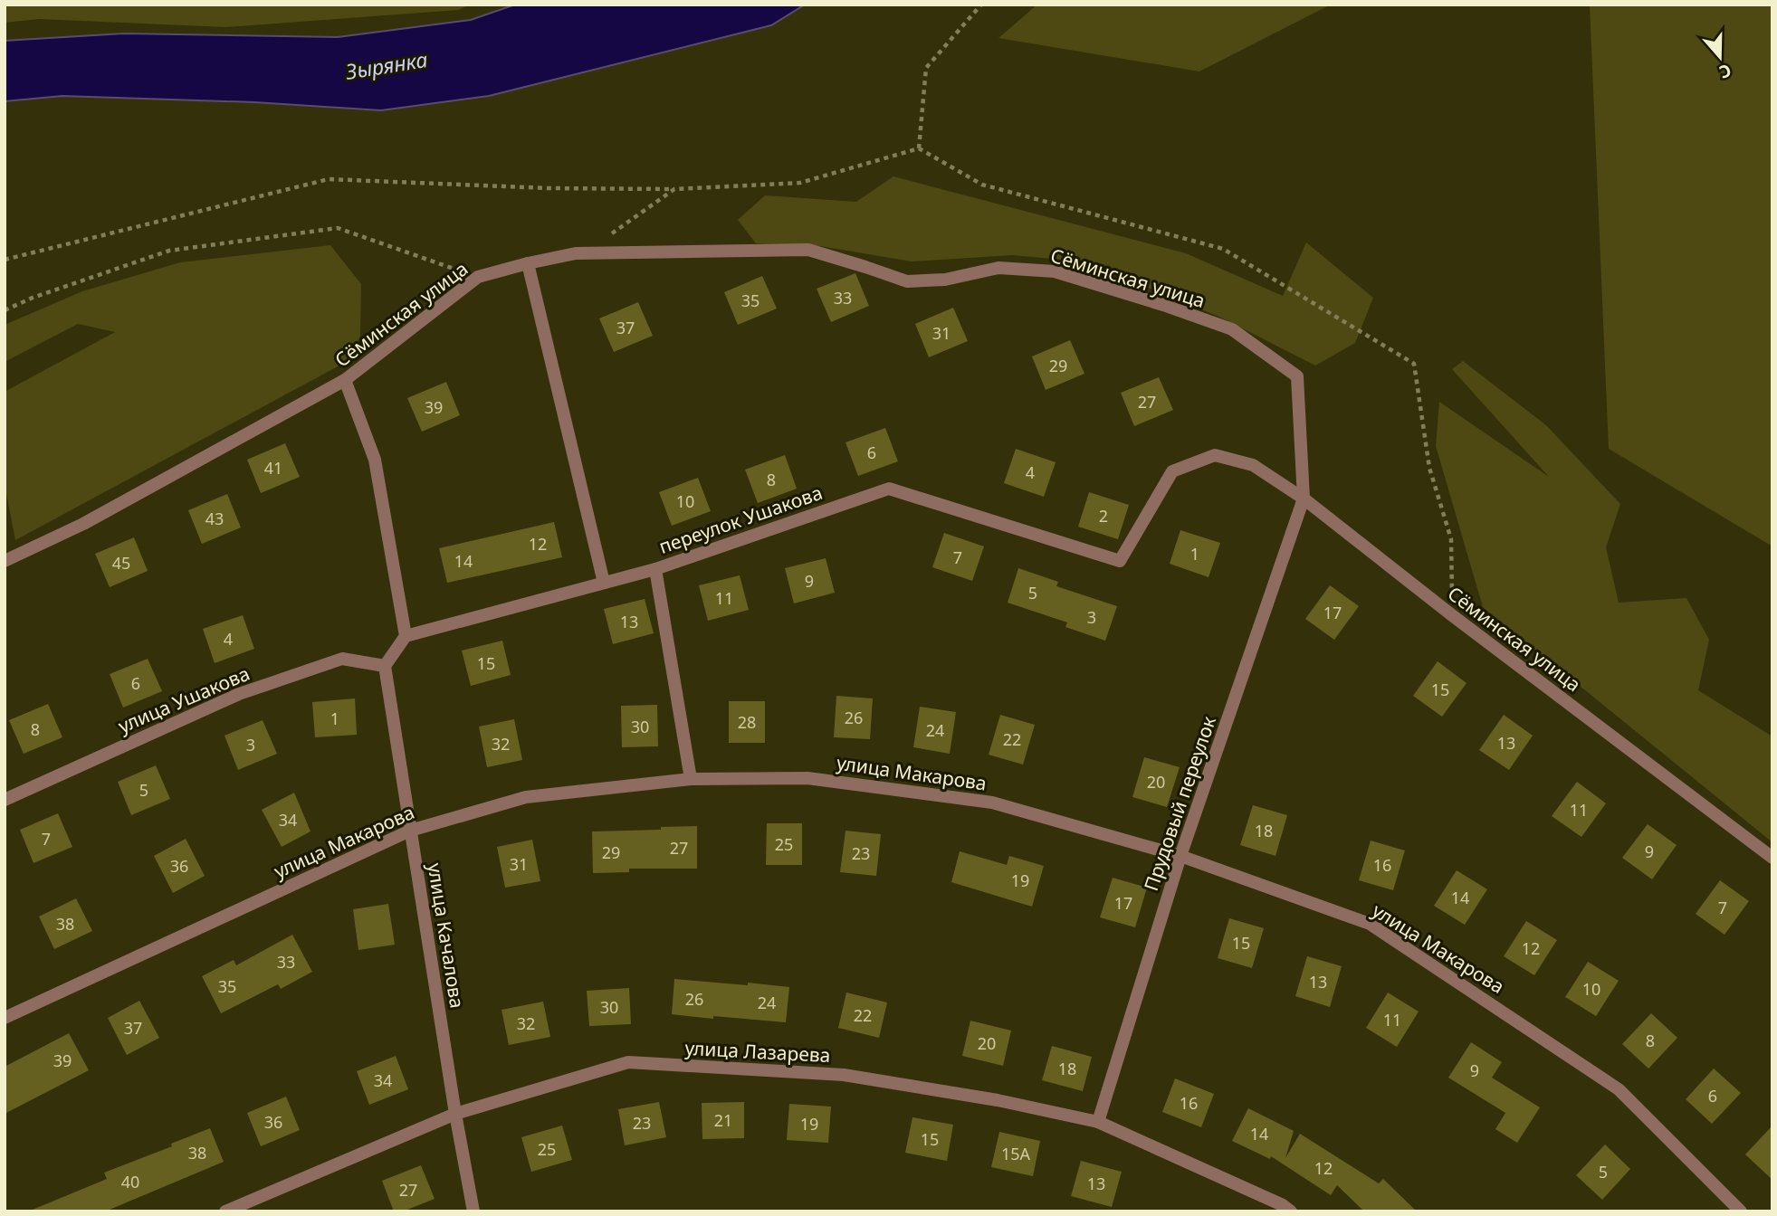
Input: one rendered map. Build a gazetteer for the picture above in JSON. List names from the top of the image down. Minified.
{"streets":{"street":["Сёминская улица","переулок Ушакова","улица Ушакова","улица Макарова","Прудовый переулок","улица Качалова","улица Лазарева"]},"crossings":[["Сёминская улица","переулок Ушакова"],["Сёминская улица","Прудовый переулок"],["переулок Ушакова","Прудовый переулок"],["улица Ушакова","улица Качалова"],["улица Макарова","Прудовый переулок"],["улица Макарова","улица Качалова"],["Прудовый переулок","улица Лазарева"],["улица Качалова","улица Лазарева"]],"water":["Зырянка"],"house_numbers":["33","35","37","31","29","27","39","6","41","4","8","10","2","43","12","1","7","14","45","9","5","11","17","3","13","4","15","6","15","26","1","28","30","8","24","22","13","32","3","20","5","11","34","18","7","25","27","9","29","23","31","16","36","19","14","17","7","38","15","12","33","13","35","10","26","24","30","22","11","32","37","8","20","39","18","9","34","6","16","21","36","23","19","14","15","25","38","15А","12","5","40","13","27"],"north":"bottom"}
